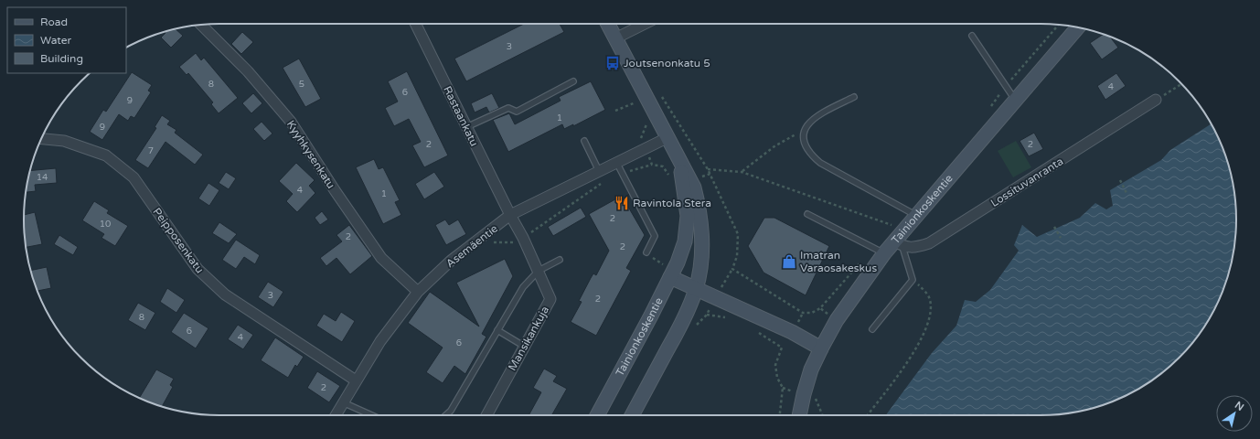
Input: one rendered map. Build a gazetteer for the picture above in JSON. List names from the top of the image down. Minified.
{"streets":{"main road":["Tainionkoskentie"],"street":["Rastaankatu","Kyyhkysenkatu","Lossituvanranta","Peipposenkatu","Asemäentie","Mansikankuja"]},"crossings":[["Rastaankatu","Asemäentie"],["Rastaankatu","Mansikankuja"],["Kyyhkysenkatu","Asemäentie"],["Lossituvanranta","Tainionkoskentie"],["Peipposenkatu","Asemäentie"],["Asemäentie","Mansikankuja"]],"places":{"bus stop":["Joutsenonkatu 5"],"restaurant":["Ravintola Stera"],"shop":["Imatran Varaosakeskus"]},"house_numbers":["3","8","5","4","6","9","1","9","2","2","7","14","4","1","2","10","2","2","3","2","8","6","4","6","2"],"legend":["Road","Water","Building"],"north":"top right"}
